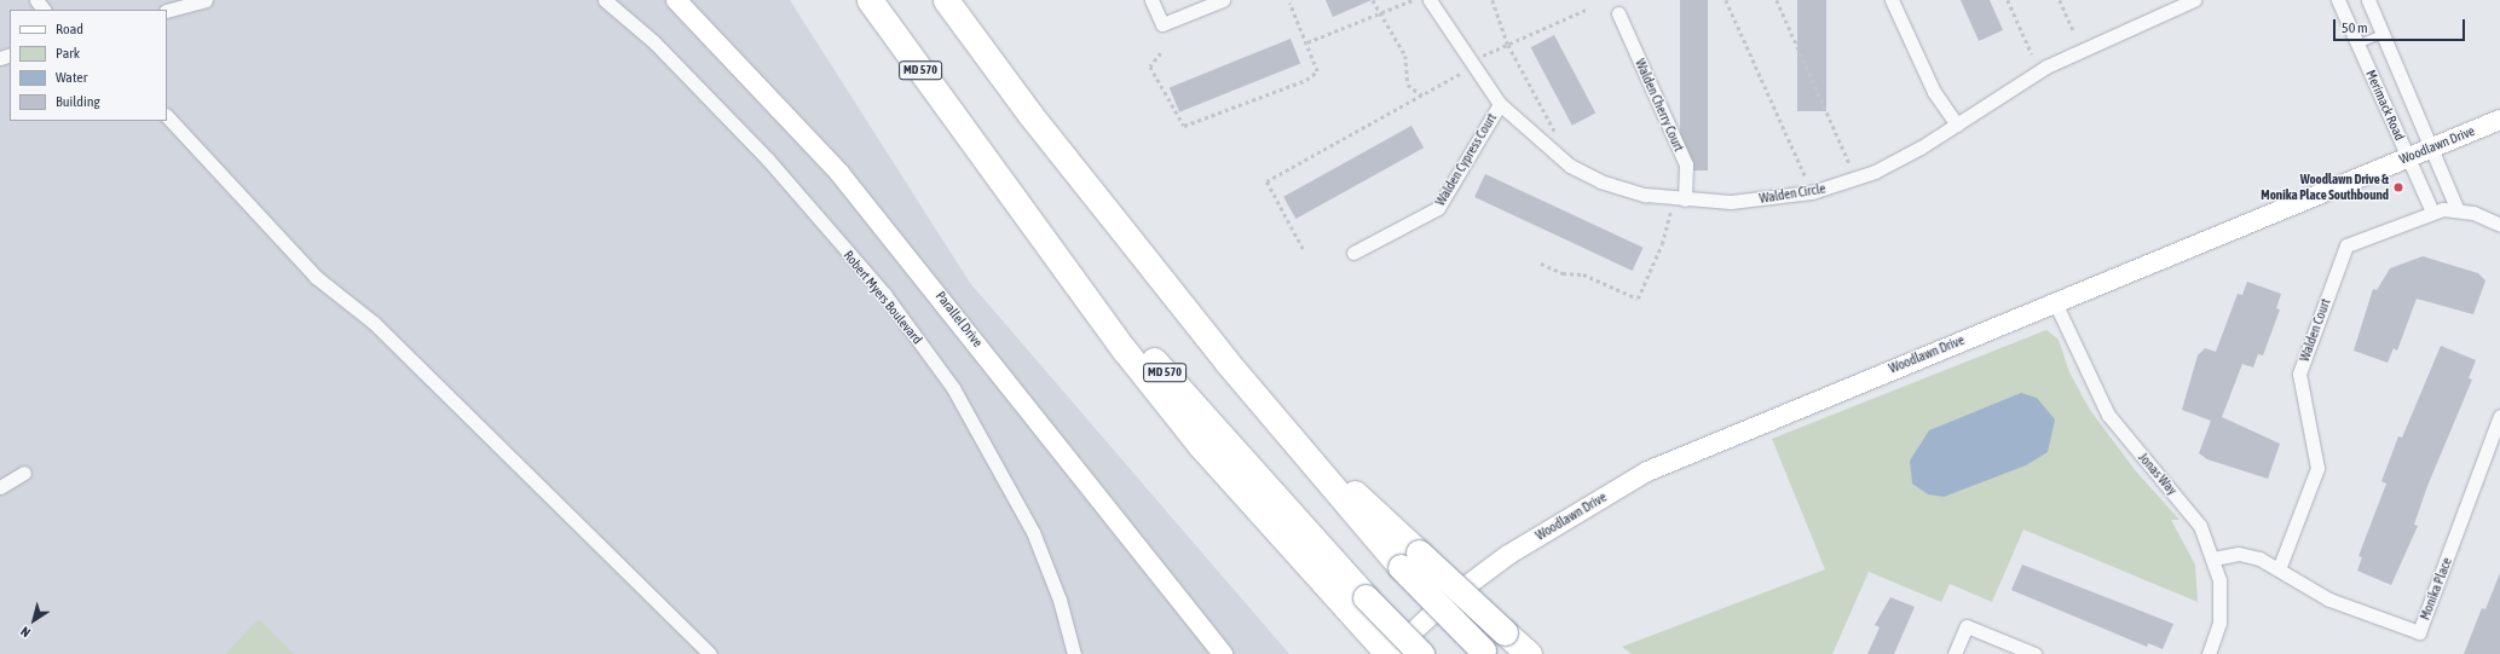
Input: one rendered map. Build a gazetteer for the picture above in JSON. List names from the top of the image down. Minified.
{"streets":{"highway":["MD 570"],"main road":["Woodlawn Drive","Parallel Drive"],"street":["Walden Cherry Court","Merimack Road","Walden Cypress Court","Walden Circle","Robert Myers Boulevard","Walden Court","Jonas Way","Monika Place"]},"crossings":[["Walden Cherry Court","Walden Circle"],["Merimack Road","Woodlawn Drive"],["Merimack Road","Walden Court"],["Woodlawn Drive","Jonas Way"],["Walden Cypress Court","Walden Circle"],["Walden Court","Monika Place"],["Jonas Way","Monika Place"]],"places":["Woodlawn Drive & Monika Place Southbound"],"legend":["Road","Park","Water","Building"],"scale_bar":"50 m","north":"bottom left"}
